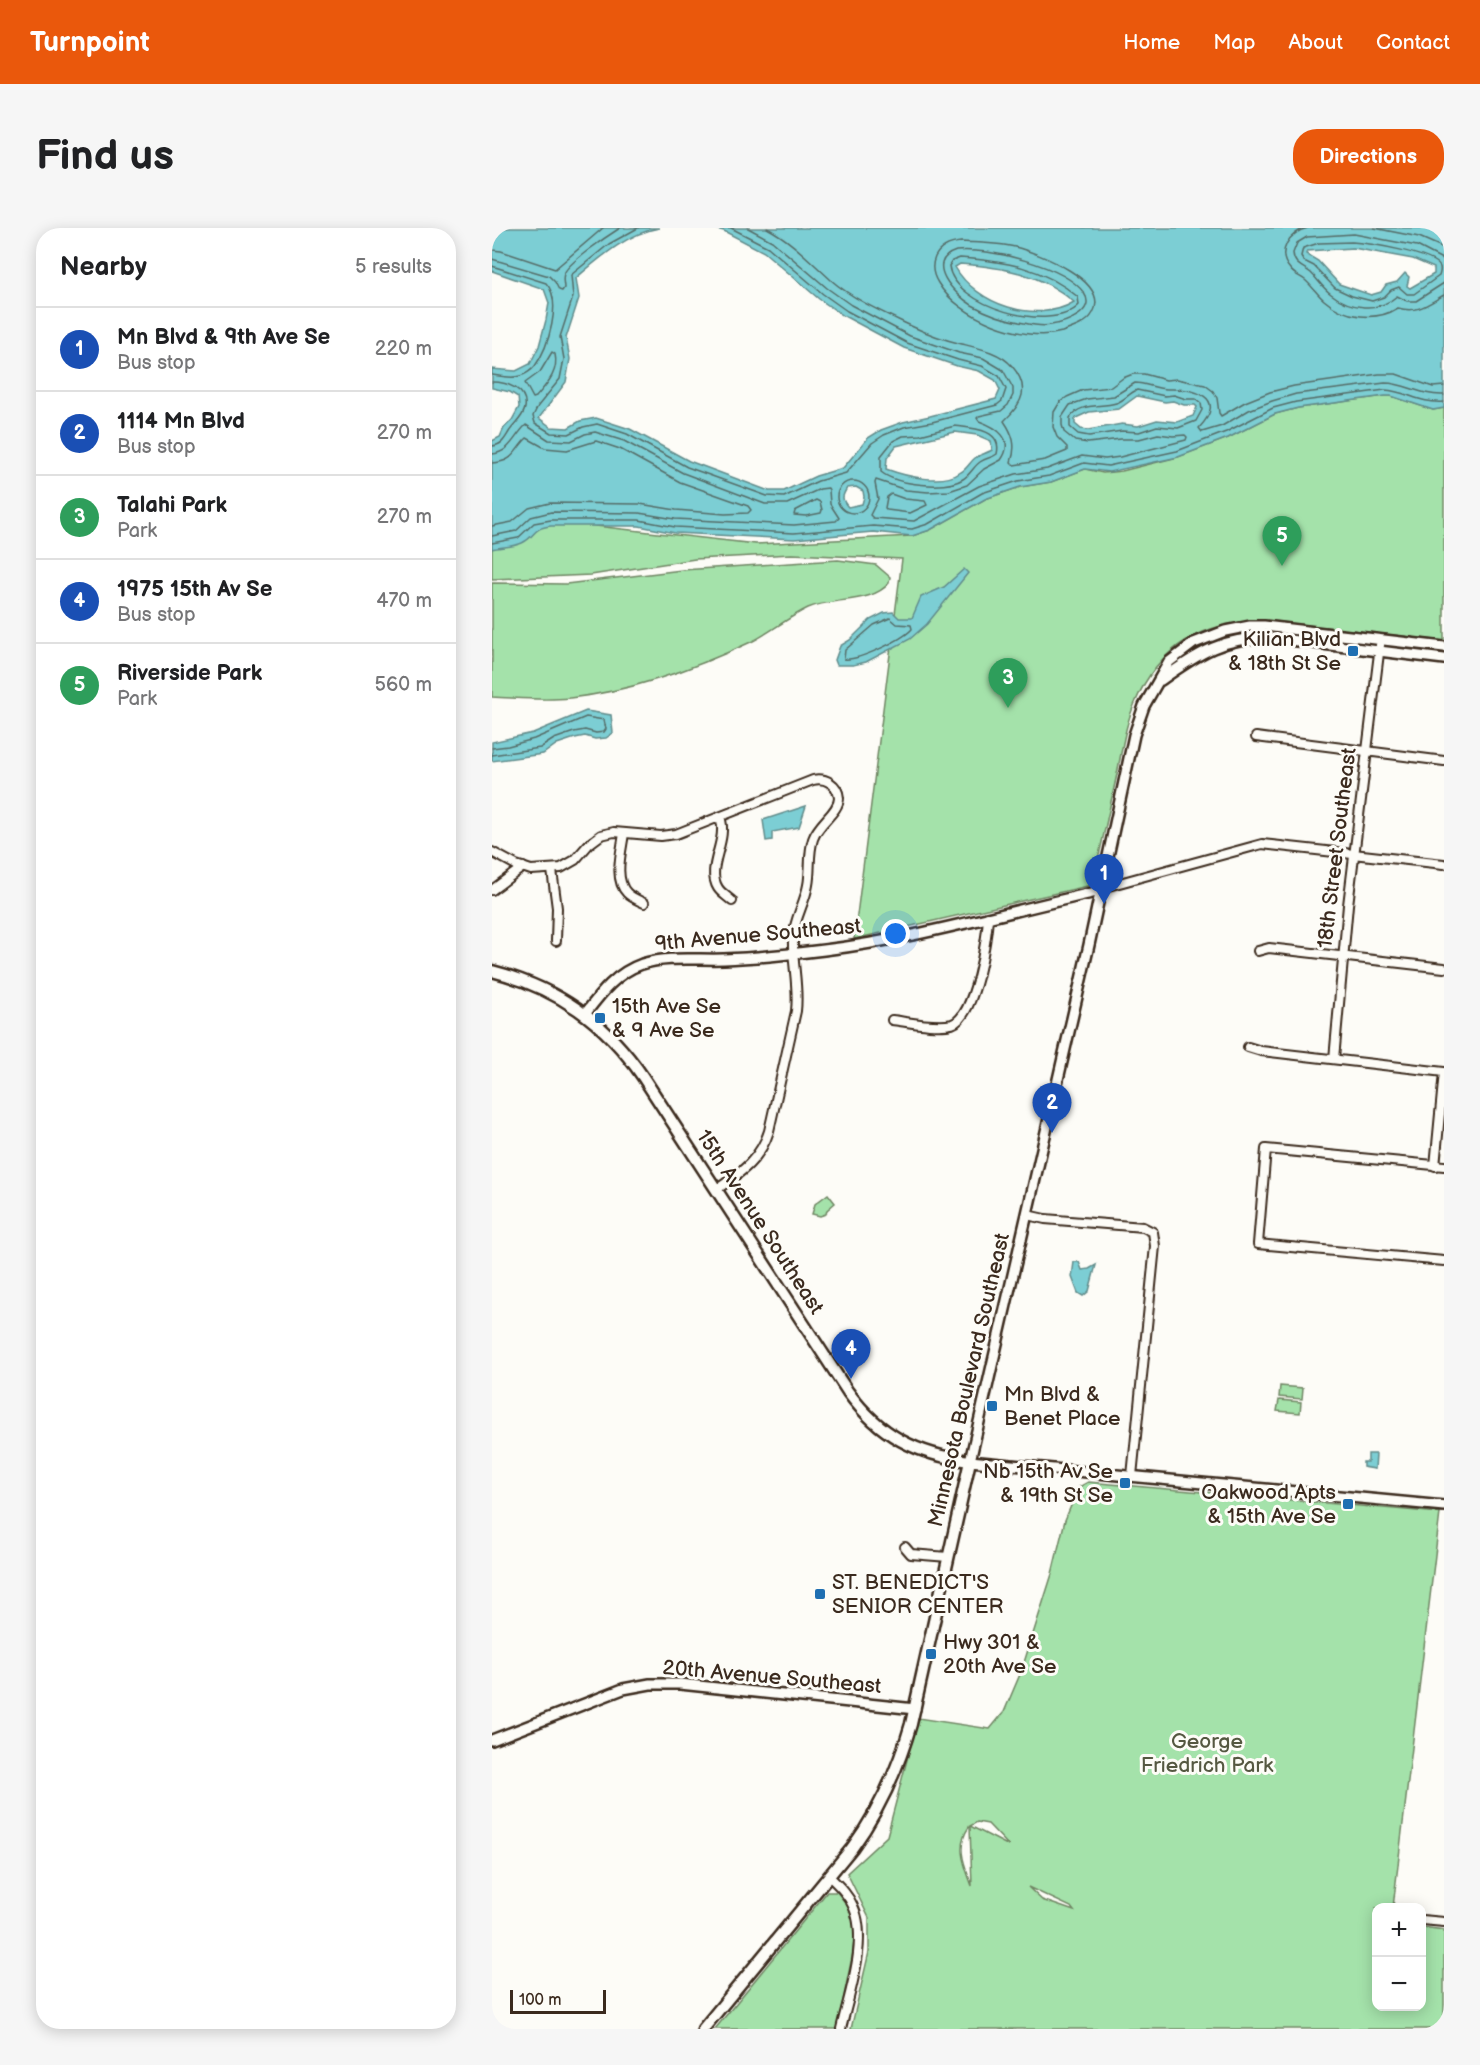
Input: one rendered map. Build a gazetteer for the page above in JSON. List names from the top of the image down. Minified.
{"streets":{"main road":["15th Avenue Southeast","Minnesota Boulevard Southeast"],"street":["18th Street Southeast","9th Avenue Southeast","20th Avenue Southeast"]},"crossings":[["18th Street Southeast","9th Avenue Southeast"],["18th Street Southeast","Minnesota Boulevard Southeast"],["9th Avenue Southeast","15th Avenue Southeast"],["9th Avenue Southeast","Minnesota Boulevard Southeast"],["15th Avenue Southeast","Minnesota Boulevard Southeast"],["Minnesota Boulevard Southeast","20th Avenue Southeast"]],"parks":["George Friedrich Park"],"places":{"transit":["Kilian Blvd & 18th St Se","15th Ave Se & 9 Ave Se","Mn Blvd & Benet Place","Nb 15th Av Se & 19th St Se","Oakwood Apts & 15th Ave Se","ST. BENEDICT'S SENIOR CENTER","Hwy 301 & 20th Ave Se"]},"scale_bar":"100 m","page":{"header":"Turnpoint","nav":["Home","Map","About","Contact"],"buttons":"Directions","title":"Find us","heading":["Nearby","5 results"],"list":[{"mark":"1","name":"Mn Blvd & 9th Ave Se","note":"Bus stop","value":"220 m"},{"mark":"2","name":"1114 Mn Blvd","note":"Bus stop","value":"270 m"},{"mark":"3","name":"Talahi Park","note":"Park","value":"270 m"},{"mark":"4","name":"1975 15th Av Se","note":"Bus stop","value":"470 m"},{"mark":"5","name":"Riverside Park","note":"Park","value":"560 m"}],"pins":["5","3","1","2","4"],"map_buttons":["+","−"],"scale":"100 m"}}
